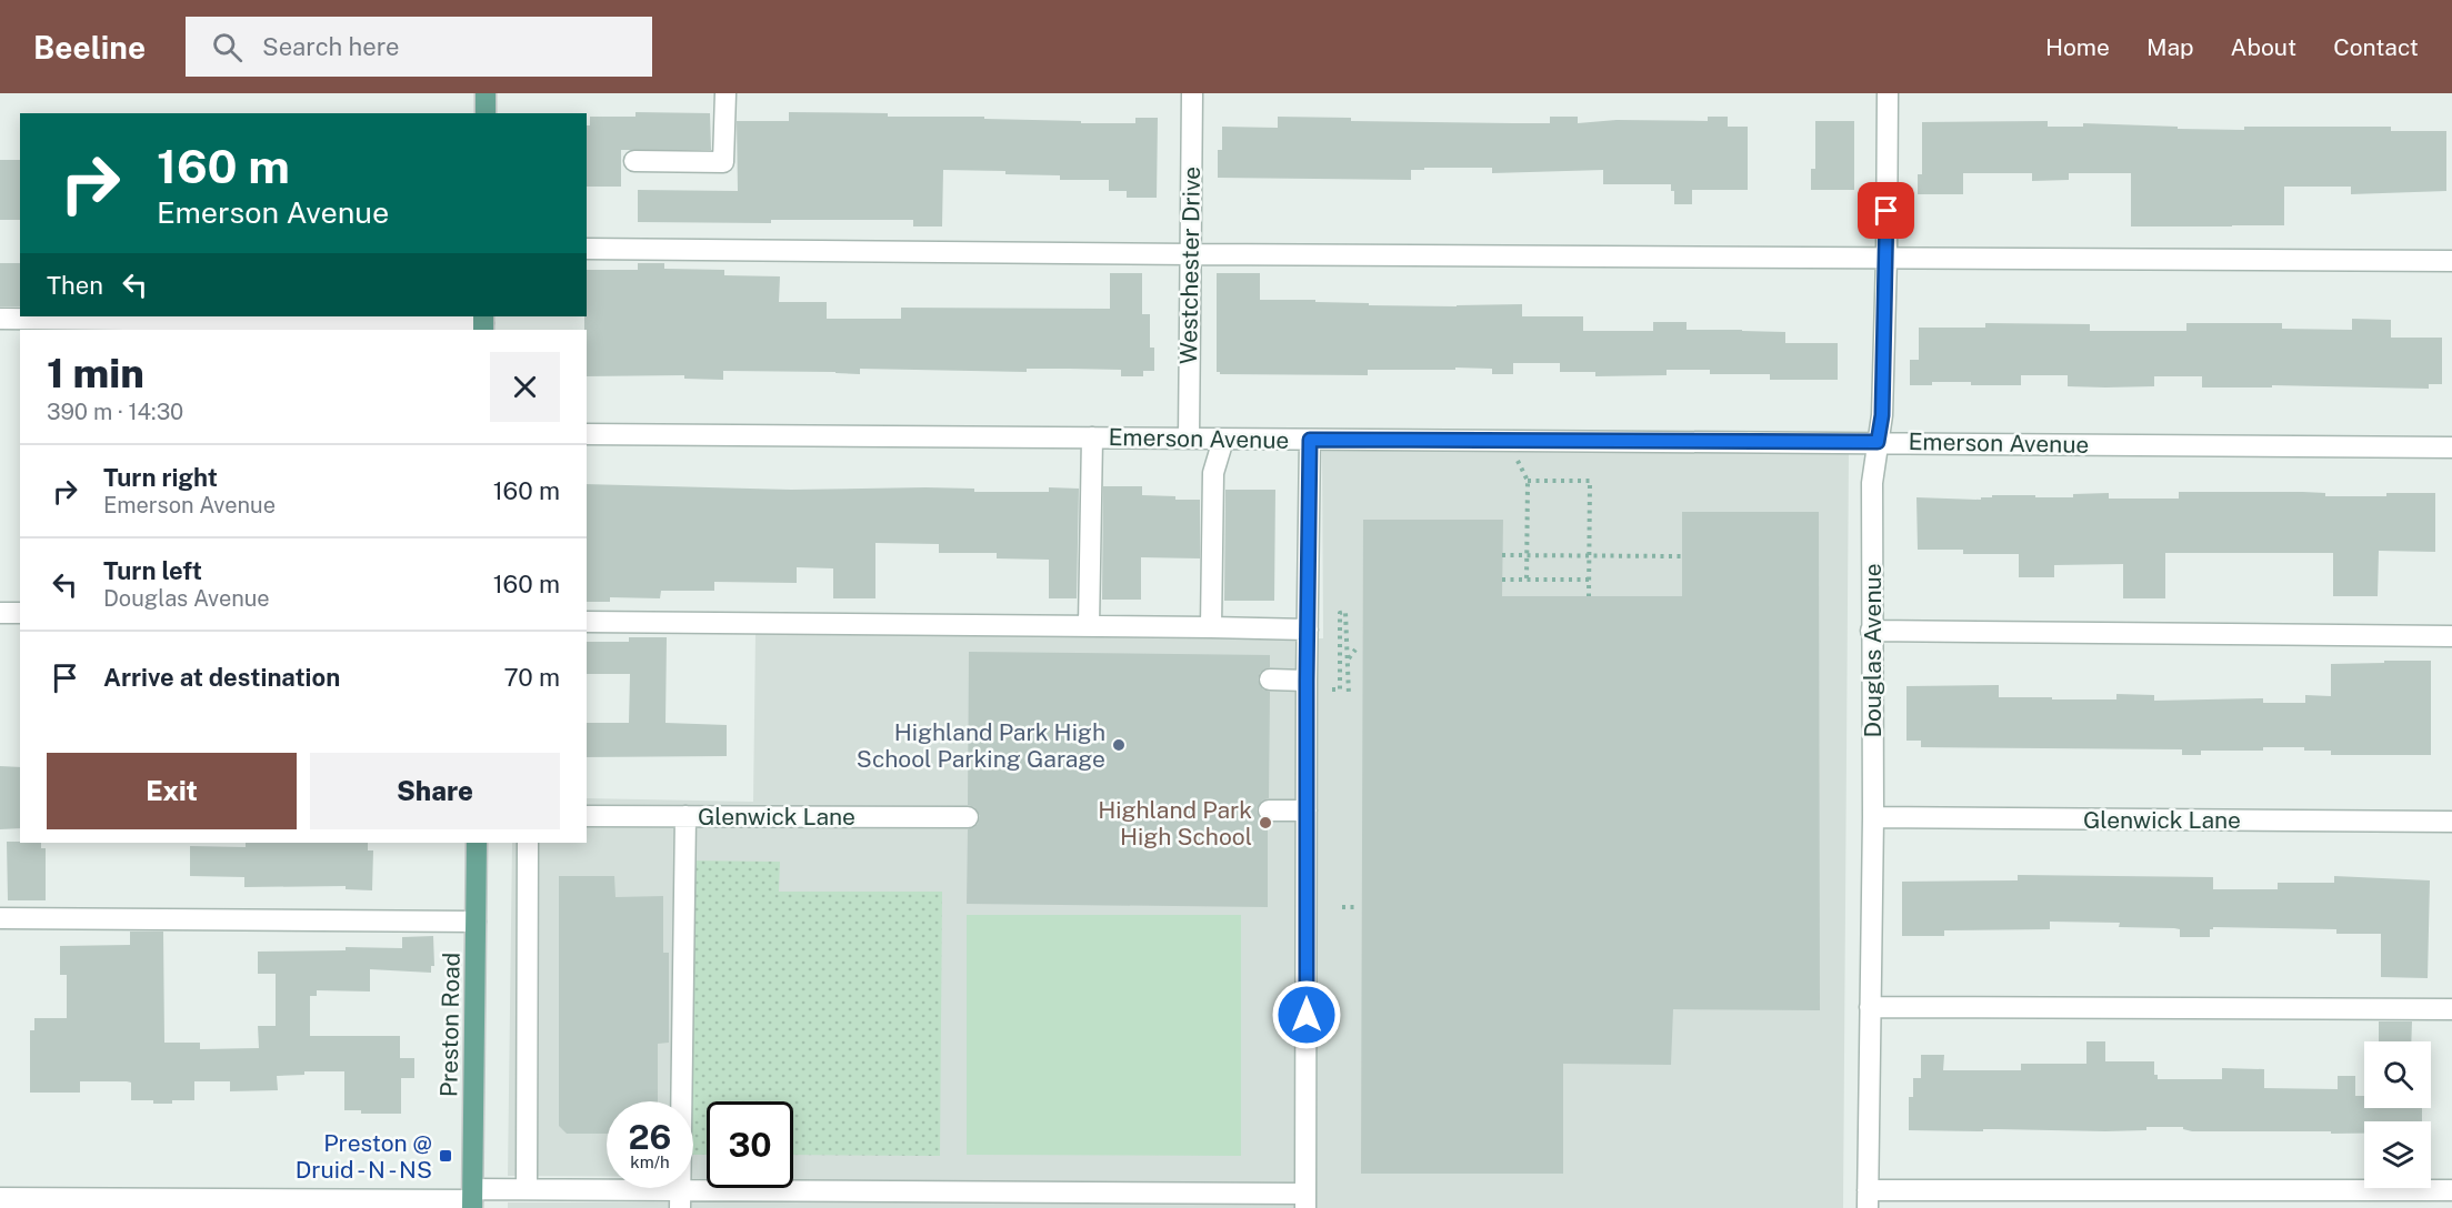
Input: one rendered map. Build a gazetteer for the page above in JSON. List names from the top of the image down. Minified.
{"streets":{"main road":["Preston Road"],"street":["Westchester Drive","Emerson Avenue","Douglas Avenue","Glenwick Lane"]},"crossings":[["Westchester Drive","Emerson Avenue"],["Emerson Avenue","Douglas Avenue"],["Douglas Avenue","Glenwick Lane"]],"places":{"other":["Highland Park High School Parking Garage","Highland Park High School"],"transit":["Preston @ Druid - N - NS"]},"page":{"header":"Beeline","search":"Search here","nav":["Home","Map","About","Contact"],"turn":["160 m","Emerson Avenue"],"then":"Then","heading":["1 min","390 m · 14:30"],"list":[{"name":"Turn right","note":"Emerson Avenue","value":"160 m"},{"name":"Turn left","note":"Douglas Avenue","value":"160 m"},{"name":"Arrive at destination","value":"70 m"}],"buttons":["Exit","Share"],"speed":"26 km/h","limit":"30"}}
